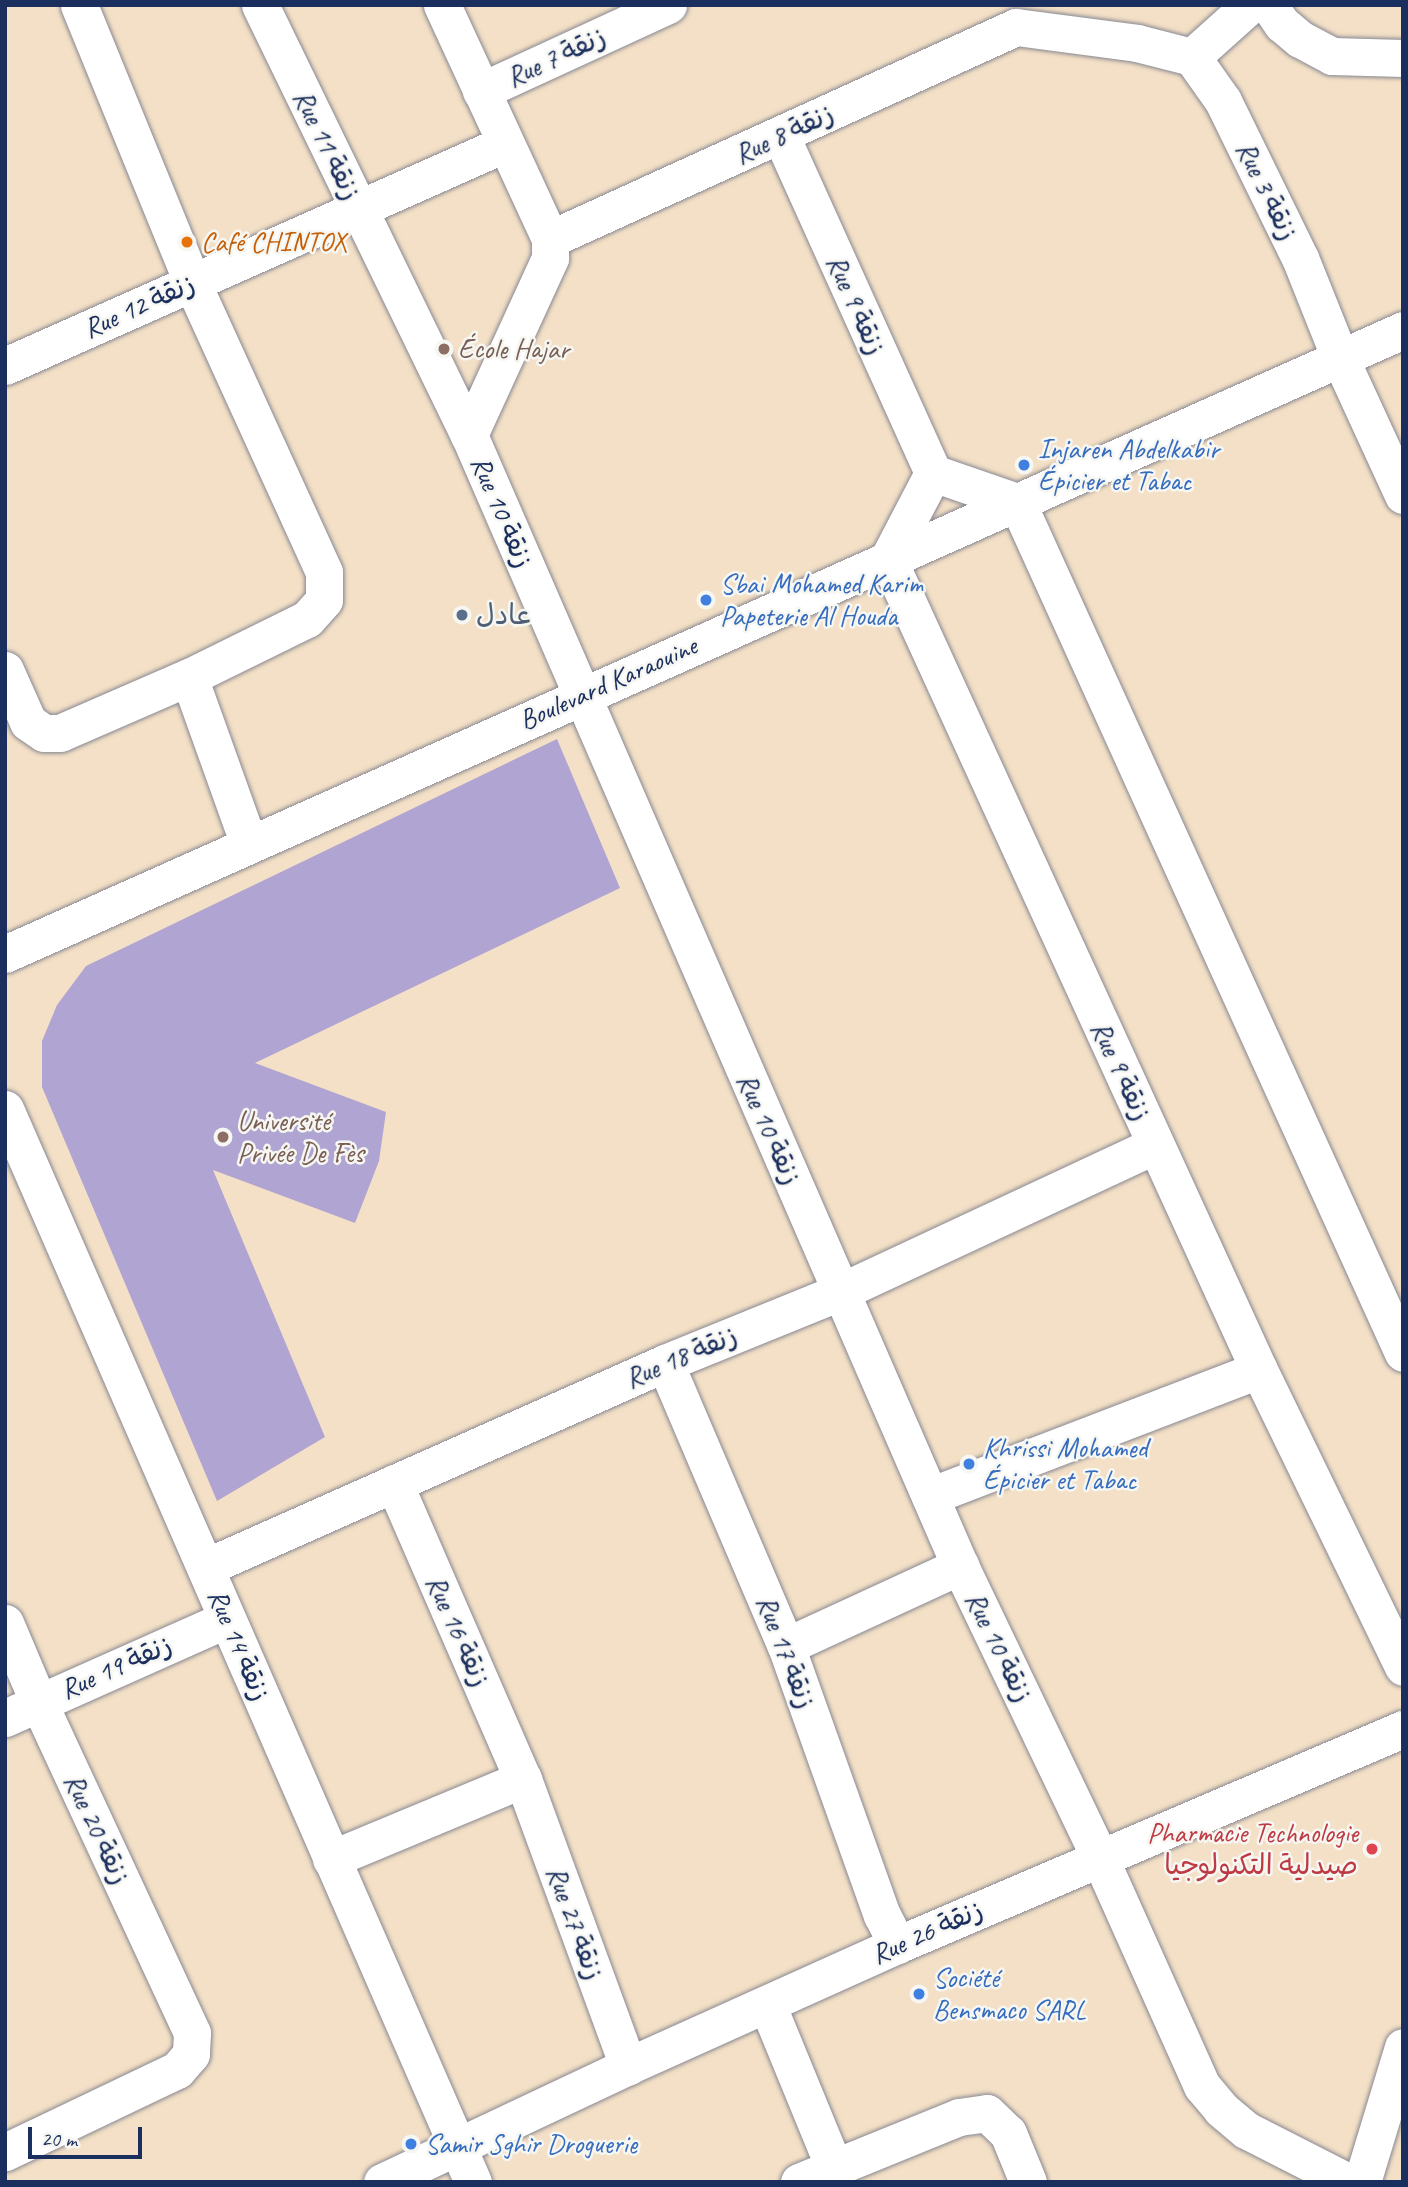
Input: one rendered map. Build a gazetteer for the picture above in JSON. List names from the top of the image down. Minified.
{"streets":{"street":["Rue 7 زنقة","Rue 8 زنقة","Rue 11 زنقة","Rue 3 زنقة","Rue 9 زنقة","Rue 12 زنقة","Rue 10 زنقة","Boulevard Karaouine","Rue 18 زنقة","Rue 16 زنقة","Rue 14 زنقة","Rue 17 زنقة","Rue 19 زنقة","Rue 20 زنقة","Rue 27 زنقة","Rue 26 زنقة"]},"crossings":[["Rue 8 زنقة","Rue 9 زنقة"],["Rue 8 زنقة","Rue 10 زنقة"],["Rue 11 زنقة","Rue 12 زنقة"],["Rue 11 زنقة","Rue 10 زنقة"],["Rue 3 زنقة","Boulevard Karaouine"],["Rue 9 زنقة","Boulevard Karaouine"],["Rue 9 زنقة","Rue 18 زنقة"],["Rue 10 زنقة","Boulevard Karaouine"],["Rue 10 زنقة","Rue 18 زنقة"],["Rue 10 زنقة","Rue 26 زنقة"],["Rue 18 زنقة","Rue 16 زنقة"],["Rue 18 زنقة","Rue 14 زنقة"],["Rue 18 زنقة","Rue 17 زنقة"],["Rue 16 زنقة","Rue 27 زنقة"],["Rue 14 زنقة","Rue 19 زنقة"],["Rue 14 زنقة","Rue 26 زنقة"],["Rue 17 زنقة","Rue 26 زنقة"],["Rue 19 زنقة","Rue 20 زنقة"],["Rue 27 زنقة","Rue 26 زنقة"]],"places":["Café CHINTOX","École Hajar","Injaren Abdelkabir Épicier et Tabac","Sbai Mohamed Karim Papeterie Al Houda","عادل","Université Privée De Fès","Khrissi Mohamed Épicier et Tabac","Pharmacie Technologie صيدلية التكنولوجيا","Société Bensmaco SARL","Samir Sghir Droguerie"],"scale_bar":"20 m"}
